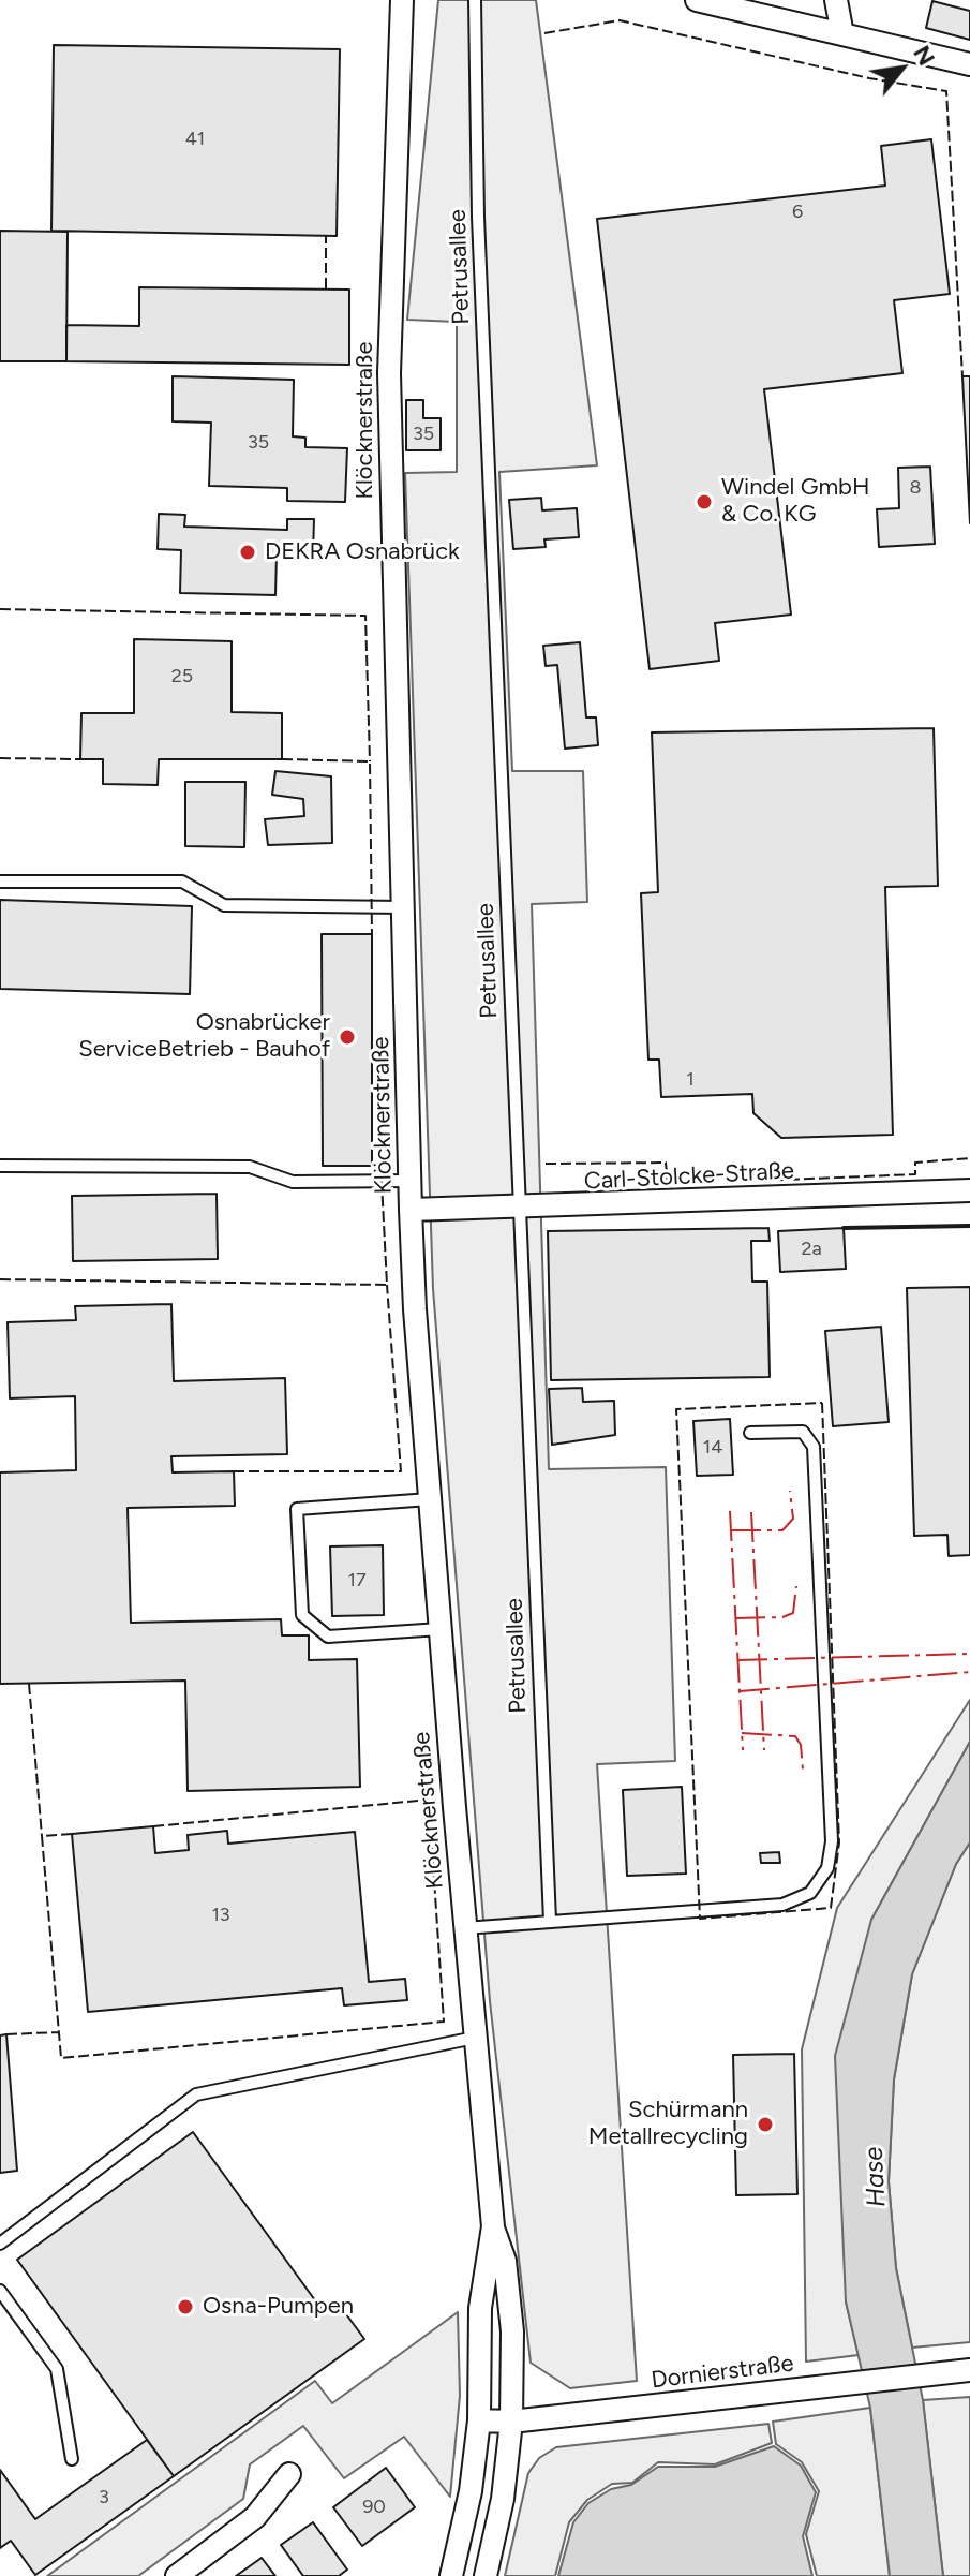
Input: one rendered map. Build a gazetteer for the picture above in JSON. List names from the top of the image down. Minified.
{"streets":{"street":["Klöcknerstraße","Carl-Stolcke-Straße","Dornierstraße"],"lane":["Petrusallee"]},"crossings":[["Petrusallee","Carl-Stolcke-Straße"],["Klöcknerstraße","Carl-Stolcke-Straße"],["Klöcknerstraße","Dornierstraße"]],"water":["Hase"],"places":["Windel GmbH & Co. KG","DEKRA Osnabrück","Osnabrücker ServiceBetrieb - Bauhof","Schürmann Metallrecycling","Osna-Pumpen"],"house_numbers":["41","6","35","35","8","25","1","2a","14","17","13","3","90"],"north":"top right"}
